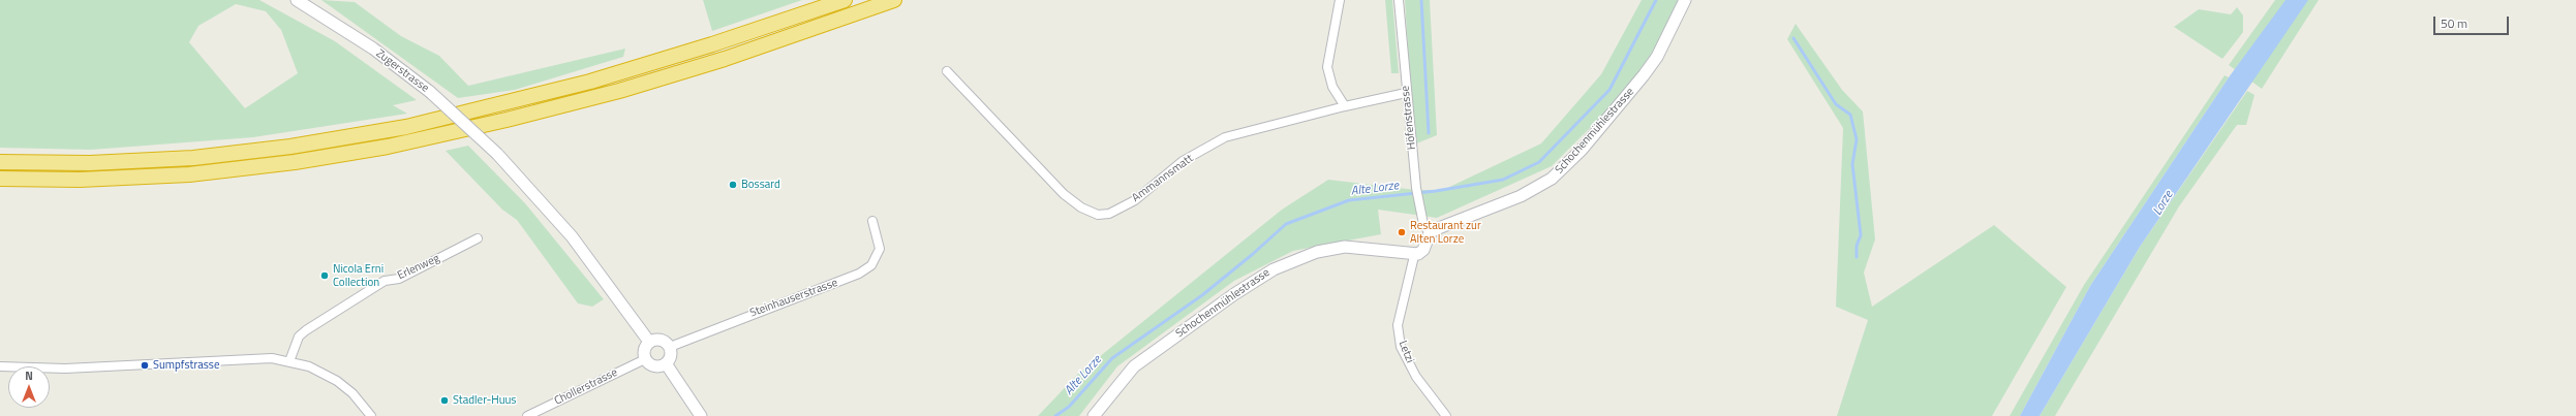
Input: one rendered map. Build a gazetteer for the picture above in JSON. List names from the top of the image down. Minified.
{"streets":{"street":["Zugerstrasse","Höfenstrasse","Schochenmühlestrasse","Ammannsmatt","Erlenweg","Steinhauserstrasse","Letzi","Chollerstrasse"]},"crossings":[["Zugerstrasse","Steinhauserstrasse"],["Zugerstrasse","Chollerstrasse"],["Höfenstrasse","Schochenmühlestrasse"],["Höfenstrasse","Ammannsmatt"],["Schochenmühlestrasse","Letzi"],["Steinhauserstrasse","Chollerstrasse"]],"water":["Alte Lorze","Lorze"],"places":["Bossard","Restaurant zur Alten Lorze","Nicola Erni Collection","Sumpfstrasse","Stadler-Huus"],"scale_bar":"50 m","north":"top"}
